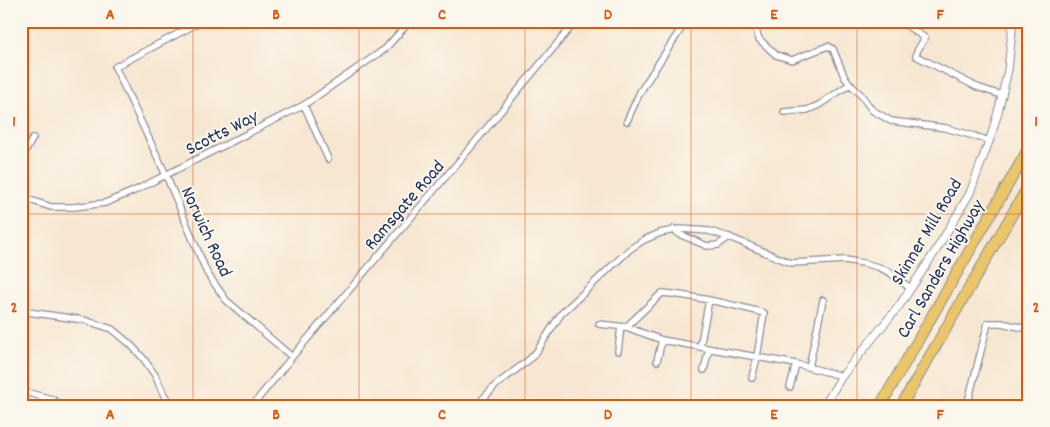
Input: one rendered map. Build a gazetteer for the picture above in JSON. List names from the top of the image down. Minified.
{"streets":{"highway":["Carl Sanders Highway"],"street":["Scotts Way","Ramsgate Road","Norwich Road","Skinner Mill Road"]},"crossings":[["Scotts Way","Norwich Road"],["Ramsgate Road","Norwich Road"]],"grid":{"columns":["A","B","C","D","E","F"],"rows":["1","2"]}}
